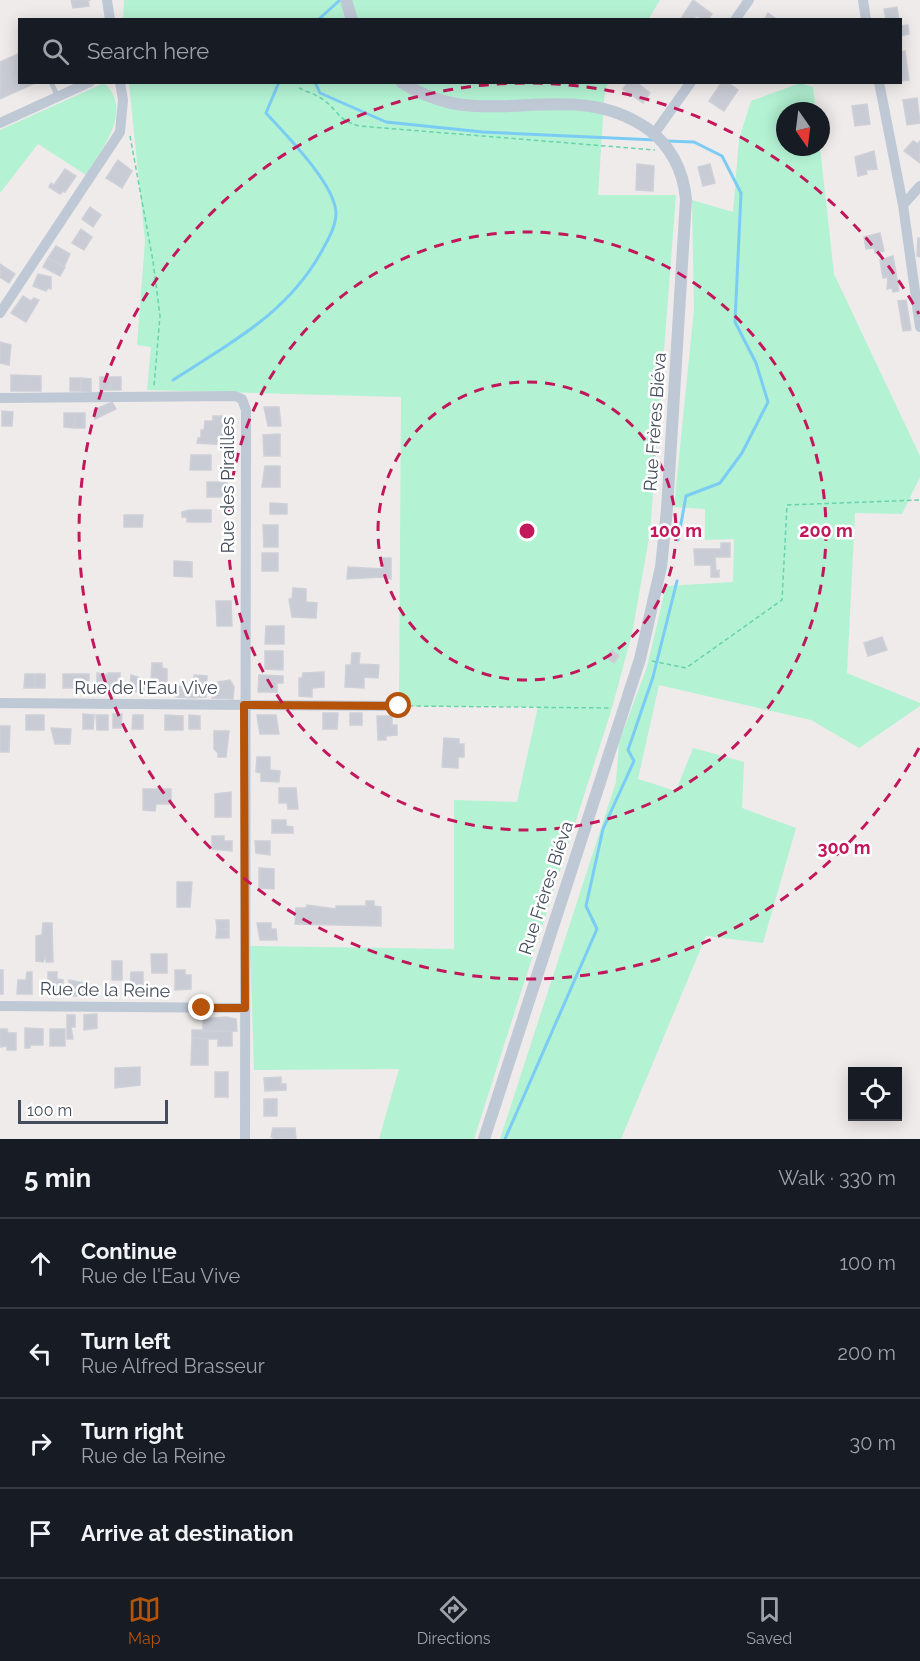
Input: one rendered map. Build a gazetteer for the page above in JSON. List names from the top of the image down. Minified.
{"streets":{"street":["Rue Frères Biéva","Rue des Pirailles","Rue de l'Eau Vive","Rue de la Reine"]},"crossings":[["Rue des Pirailles","Rue de l'Eau Vive"]],"scale_bar":"100 m","north":"bottom","page":{"search":"Search here","scale":"100 m","heading":["5 min","Walk · 330 m"],"list":[["Continue","Rue de l'Eau Vive","100 m"],["Turn left","Rue Alfred Brasseur","200 m"],["Turn right","Rue de la Reine","30 m"],"Arrive at destination"],"nav":["Map","Directions","Saved"]},"rings":["100 m","200 m","300 m"]}
